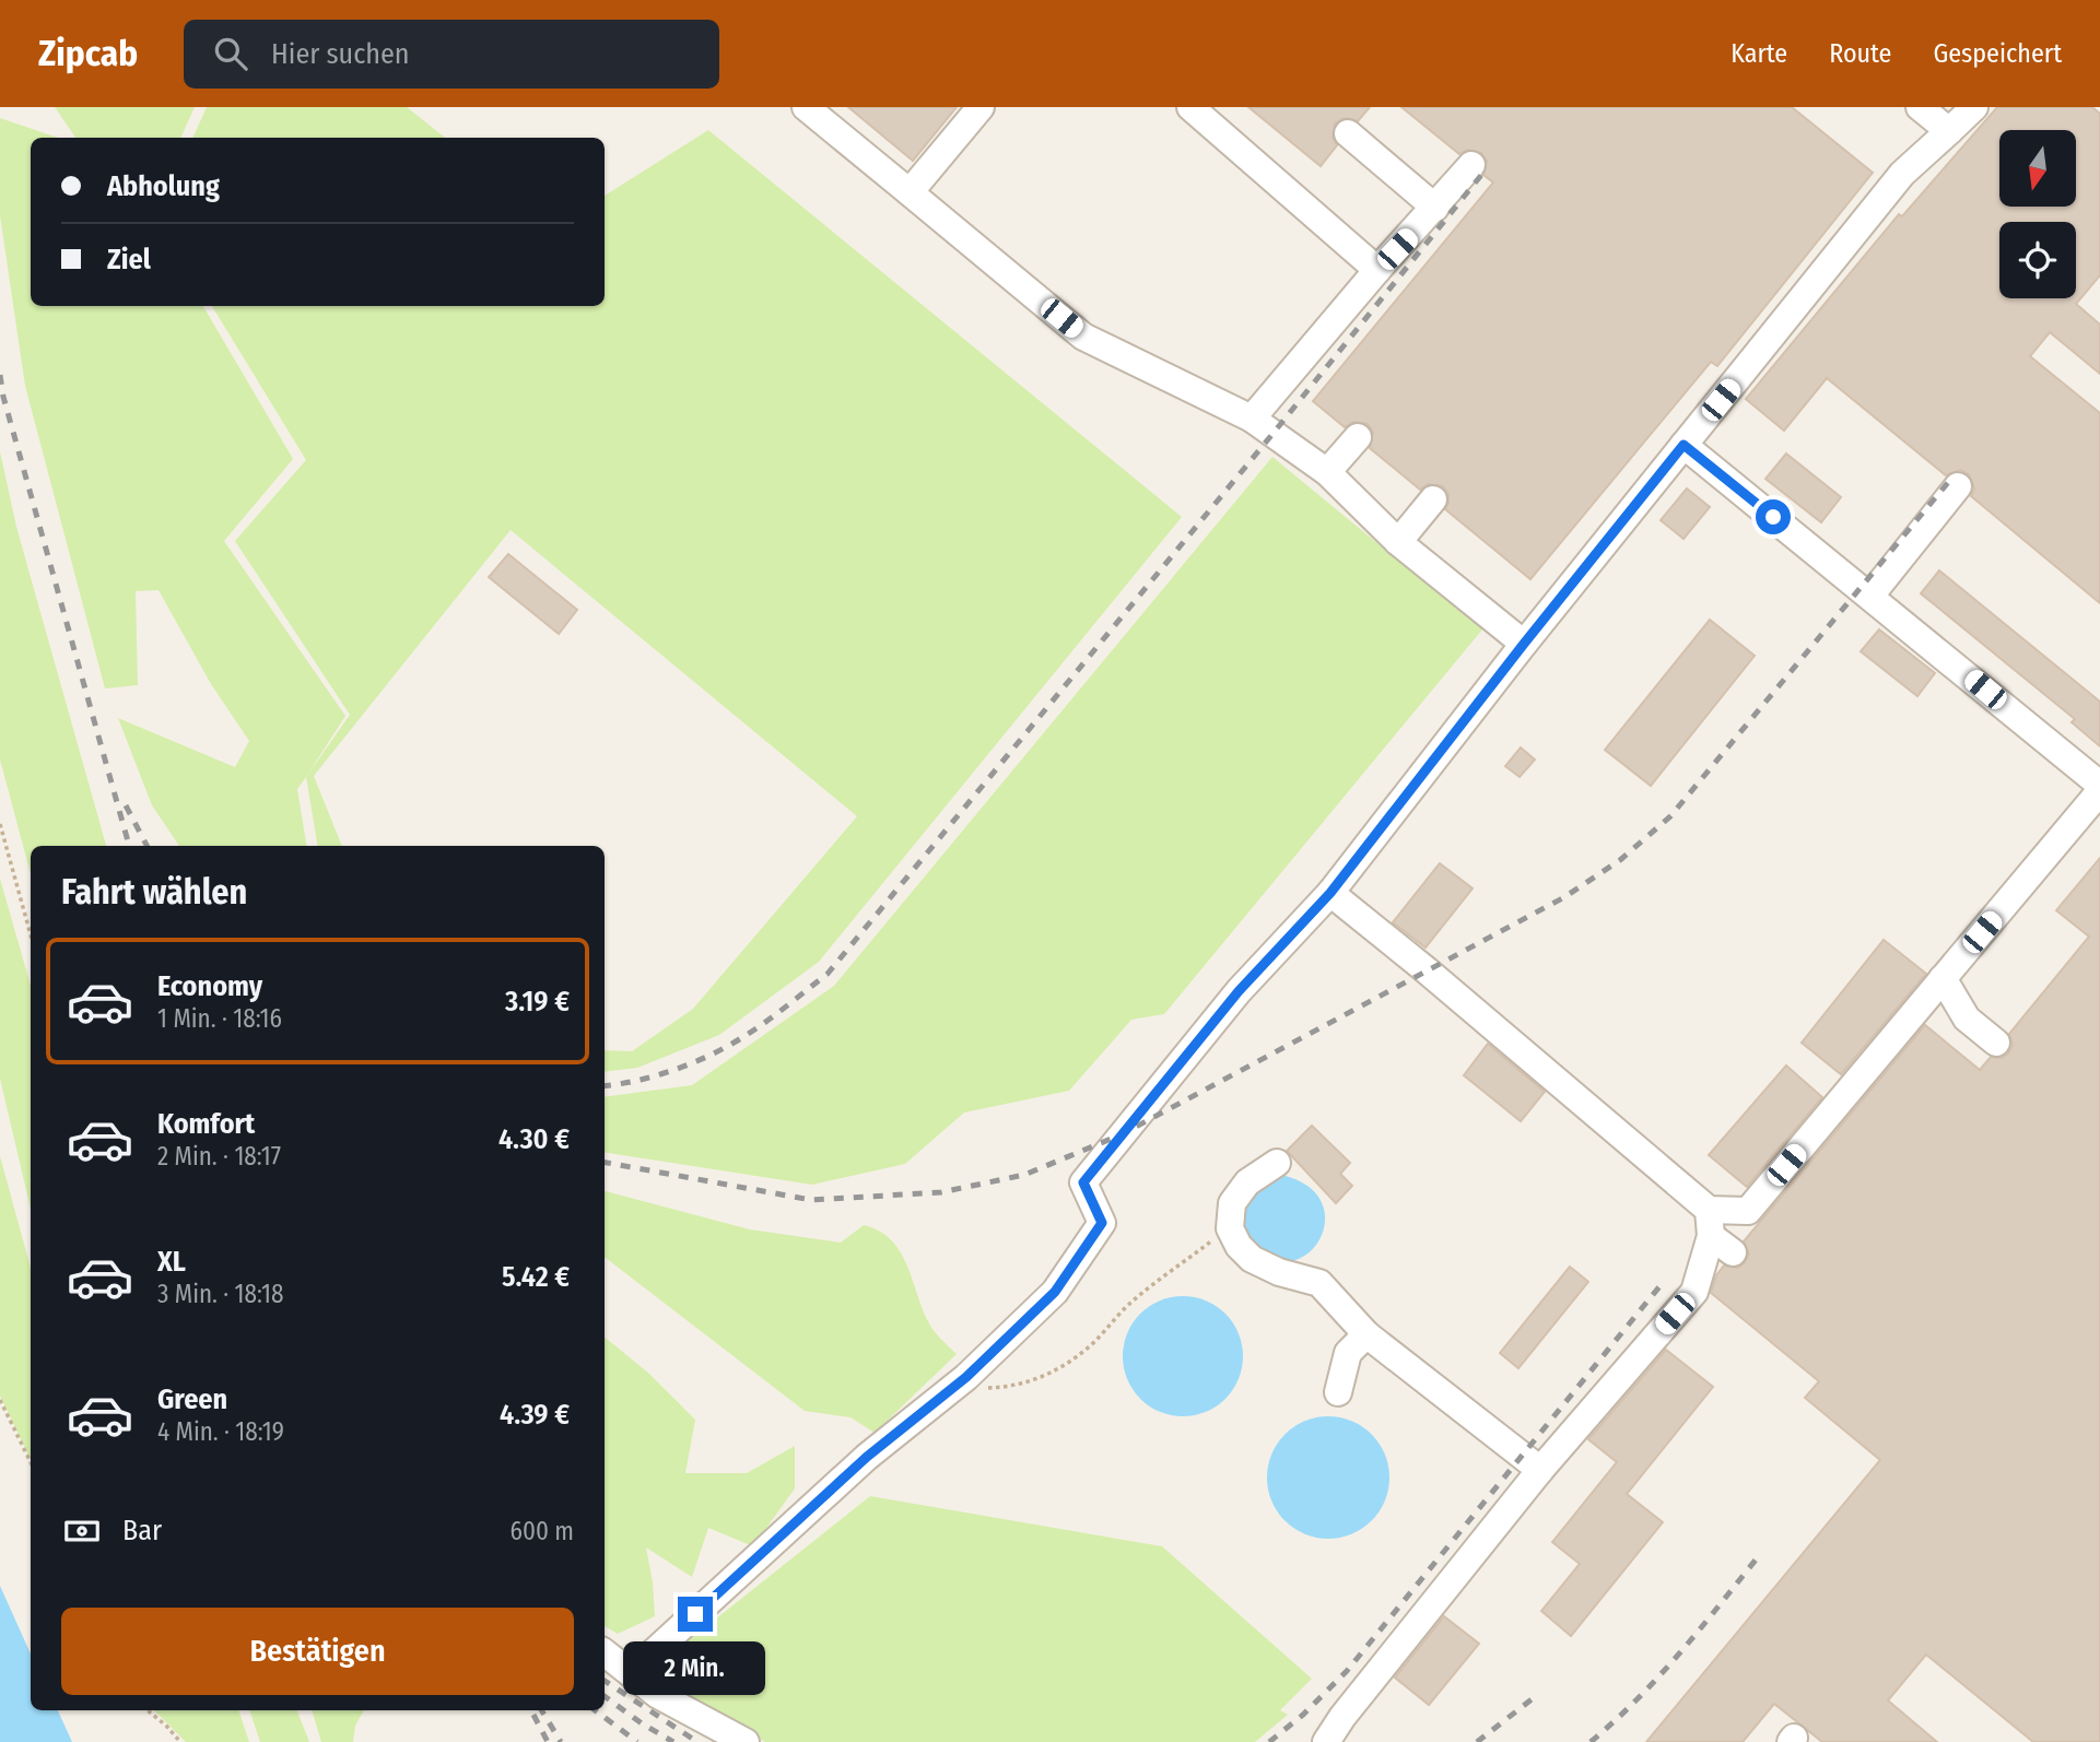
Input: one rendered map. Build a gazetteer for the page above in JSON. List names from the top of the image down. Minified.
{"north":"bottom","page":{"header":"Zipcab","search":"Hier suchen","nav":["Karte","Route","Gespeichert"],"banner":["Abholung","Ziel"],"heading":"Fahrt wählen","list":[{"name":"Economy","note":"1 Min. · 18:16","value":"3.19 €"},{"name":"Komfort","note":"2 Min. · 18:17","value":"4.30 €"},{"name":"XL","note":"3 Min. · 18:18","value":"5.42 €"},{"name":"Green","note":"4 Min. · 18:19","value":"4.39 €"}],"pay":["Bar","600 m"],"buttons":"Bestätigen","bubble":"2 Min."}}
